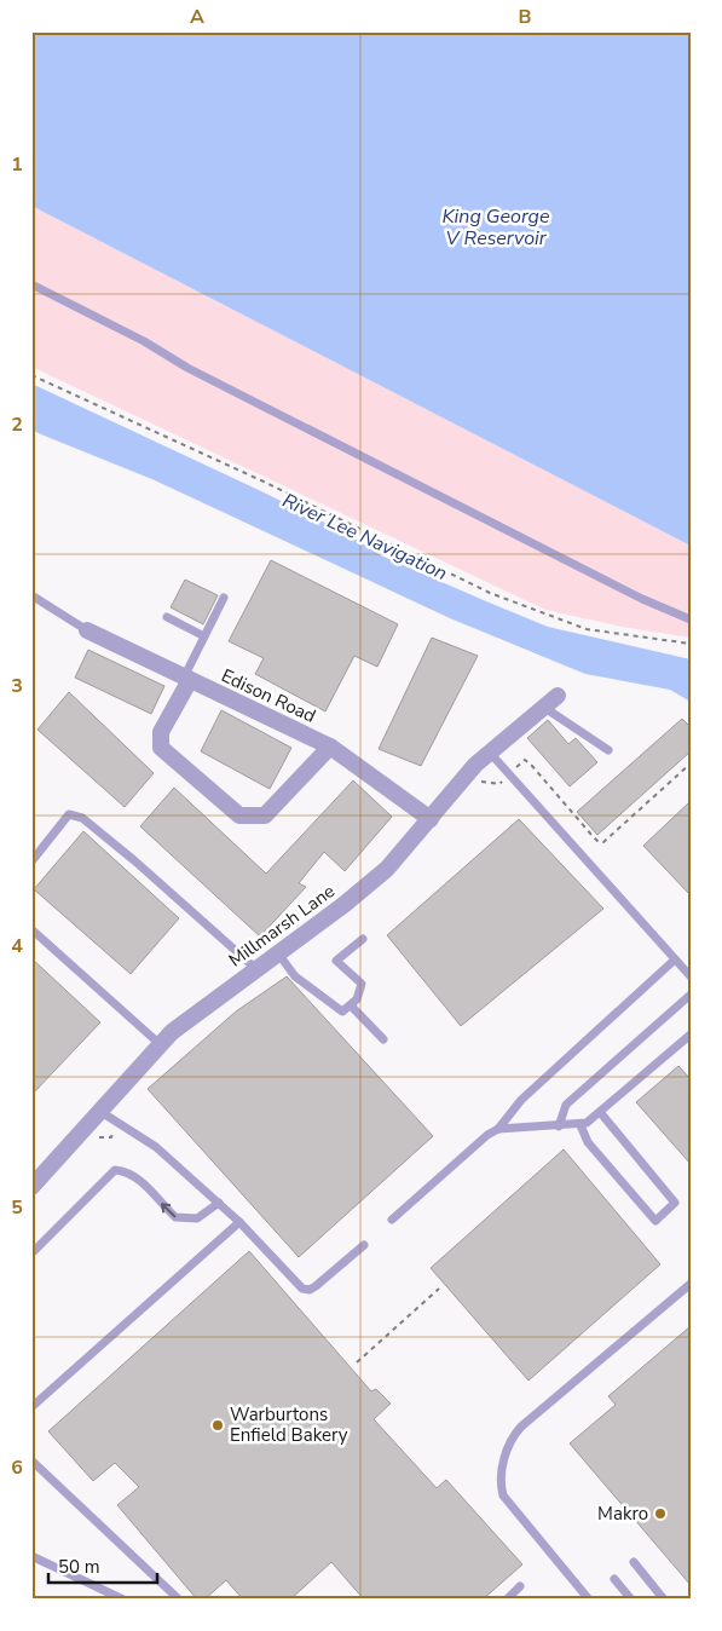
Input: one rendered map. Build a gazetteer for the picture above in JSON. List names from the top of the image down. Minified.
{"streets":{"street":["Edison Road","Millmarsh Lane"]},"crossings":[["Edison Road","Millmarsh Lane"]],"water":["King George V Reservoir","River Lee Navigation"],"places":["Warburtons Enfield Bakery","Makro"],"scale_bar":"50 m","grid":{"columns":["A","B"],"rows":["1","2","3","4","5","6"]}}
